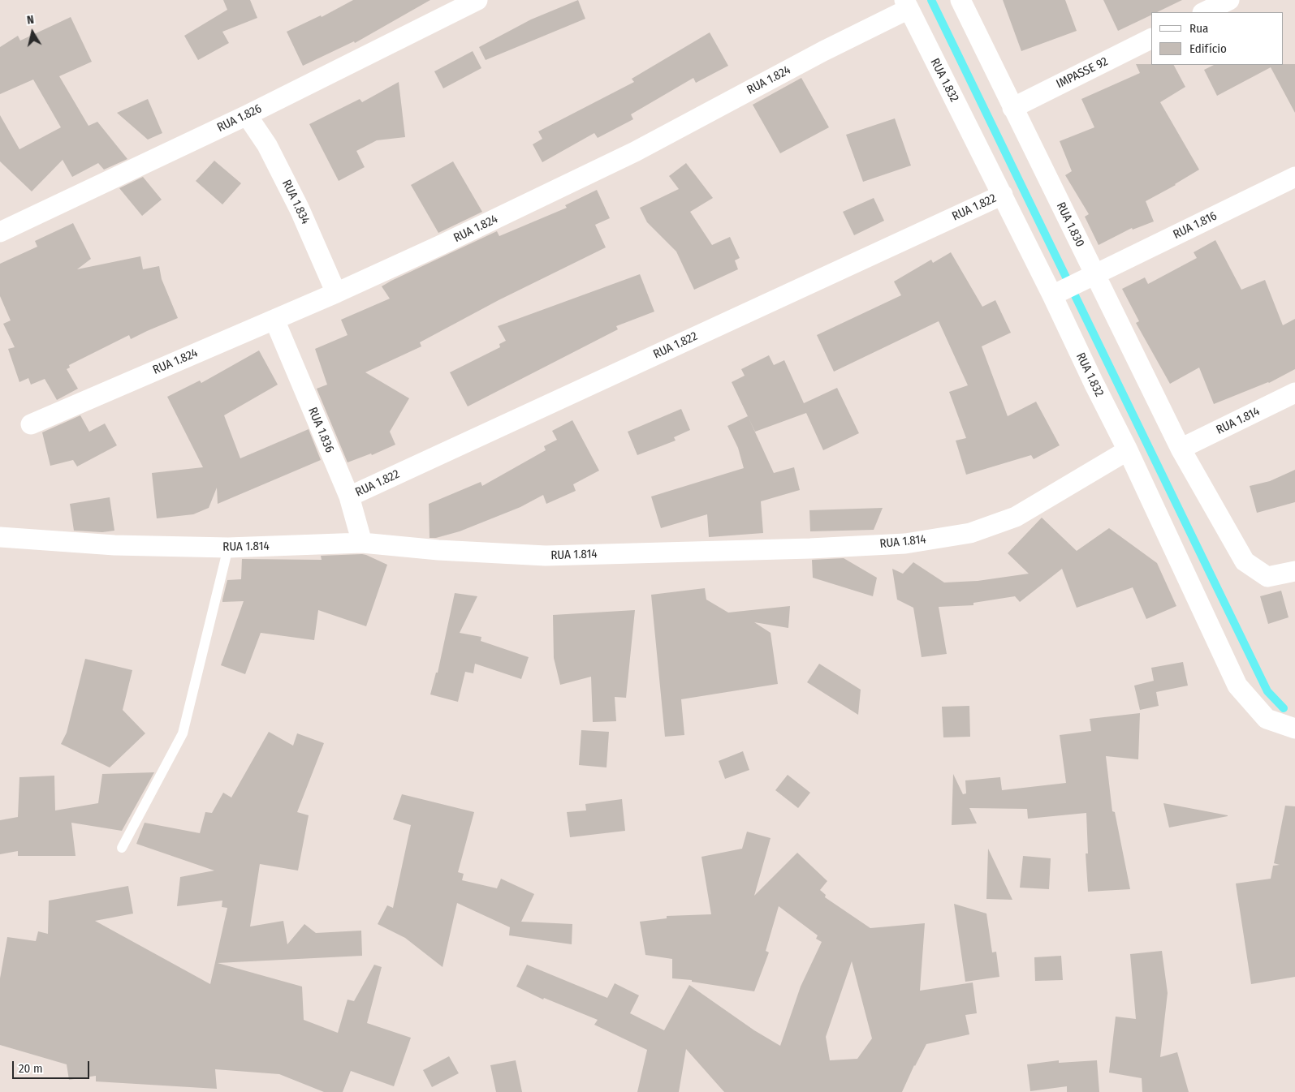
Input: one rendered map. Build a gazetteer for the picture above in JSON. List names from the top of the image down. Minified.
{"streets":{"street":["IMPASSE 92","RUA 1.824","RUA 1.832","RUA 1.826","RUA 1.834","RUA 1.822","RUA 1.830","RUA 1.816","RUA 1.814","RUA 1.836"]},"crossings":[["IMPASSE 92","RUA 1.830"],["RUA 1.824","RUA 1.832"],["RUA 1.824","RUA 1.834"],["RUA 1.824","RUA 1.836"],["RUA 1.832","RUA 1.822"],["RUA 1.832","RUA 1.816"],["RUA 1.832","RUA 1.814"],["RUA 1.826","RUA 1.834"],["RUA 1.822","RUA 1.836"],["RUA 1.830","RUA 1.816"],["RUA 1.830","RUA 1.814"],["RUA 1.814","RUA 1.836"]],"legend":["Rua","Edifício"],"scale_bar":"20 m","north":"top"}
